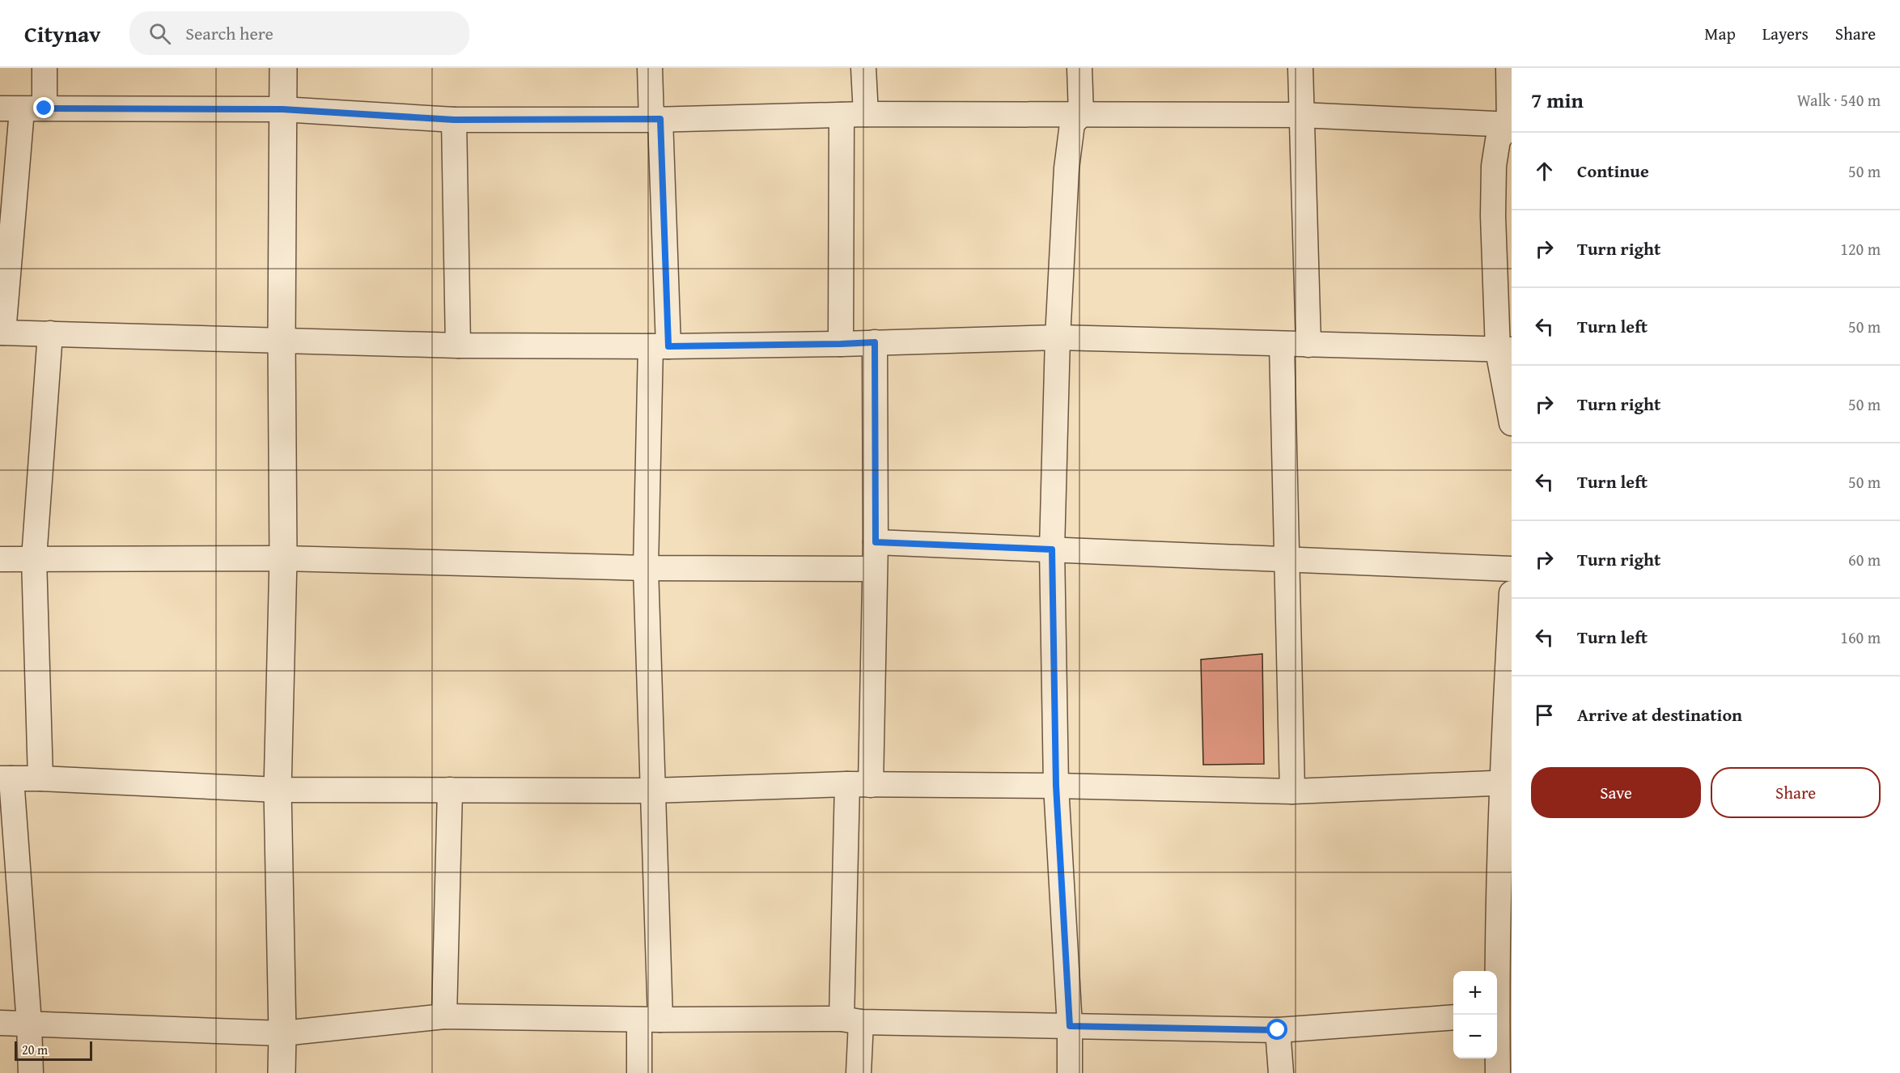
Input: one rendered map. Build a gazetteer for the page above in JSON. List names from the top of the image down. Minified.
{"scale_bar":"20 m","page":{"header":"Citynav","search":"Search here","nav":["Map","Layers","Share"],"heading":["7 min","Walk · 540 m"],"list":[["Continue","50 m"],["Turn right","120 m"],["Turn left","50 m"],["Turn right","50 m"],["Turn left","50 m"],["Turn right","60 m"],["Turn left","160 m"],"Arrive at destination"],"buttons":["Save","Share"],"map_buttons":["+","−"],"scale":"20 m"}}
